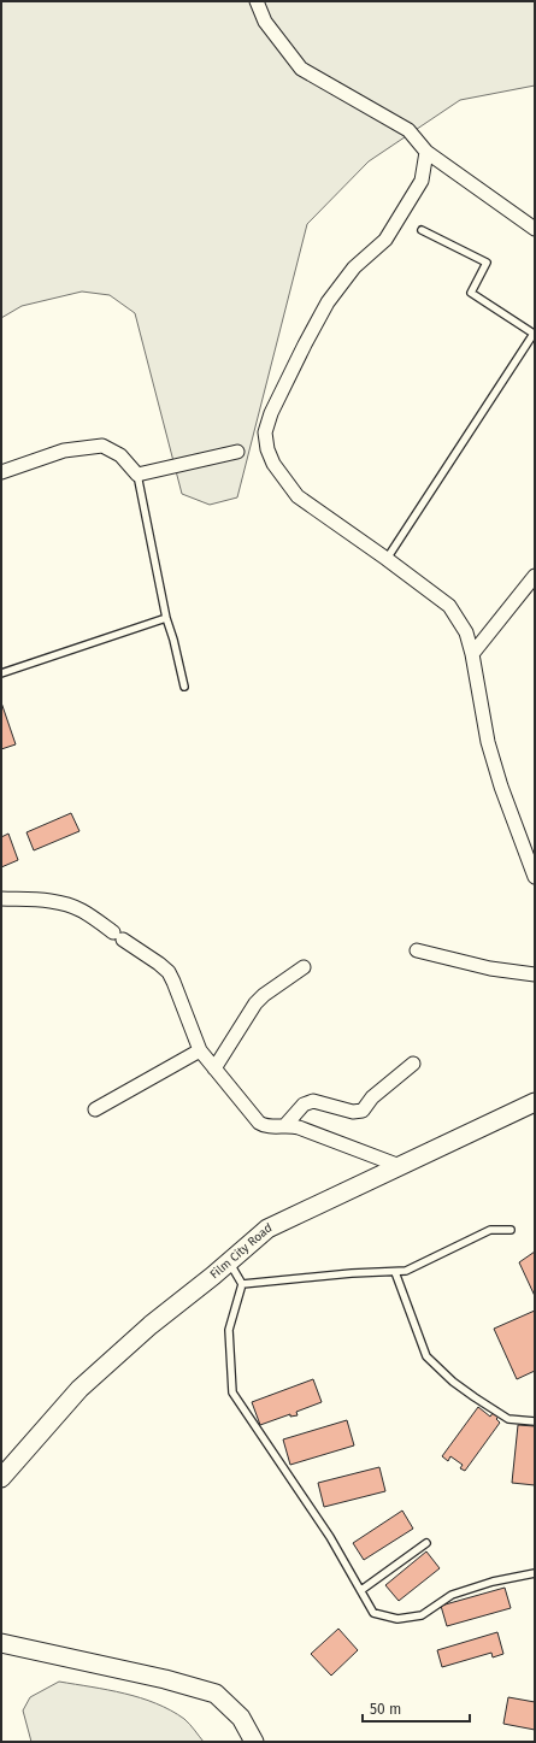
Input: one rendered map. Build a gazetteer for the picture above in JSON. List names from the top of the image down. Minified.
{"streets":{"street":["Film City Road"]},"scale_bar":"50 m"}
